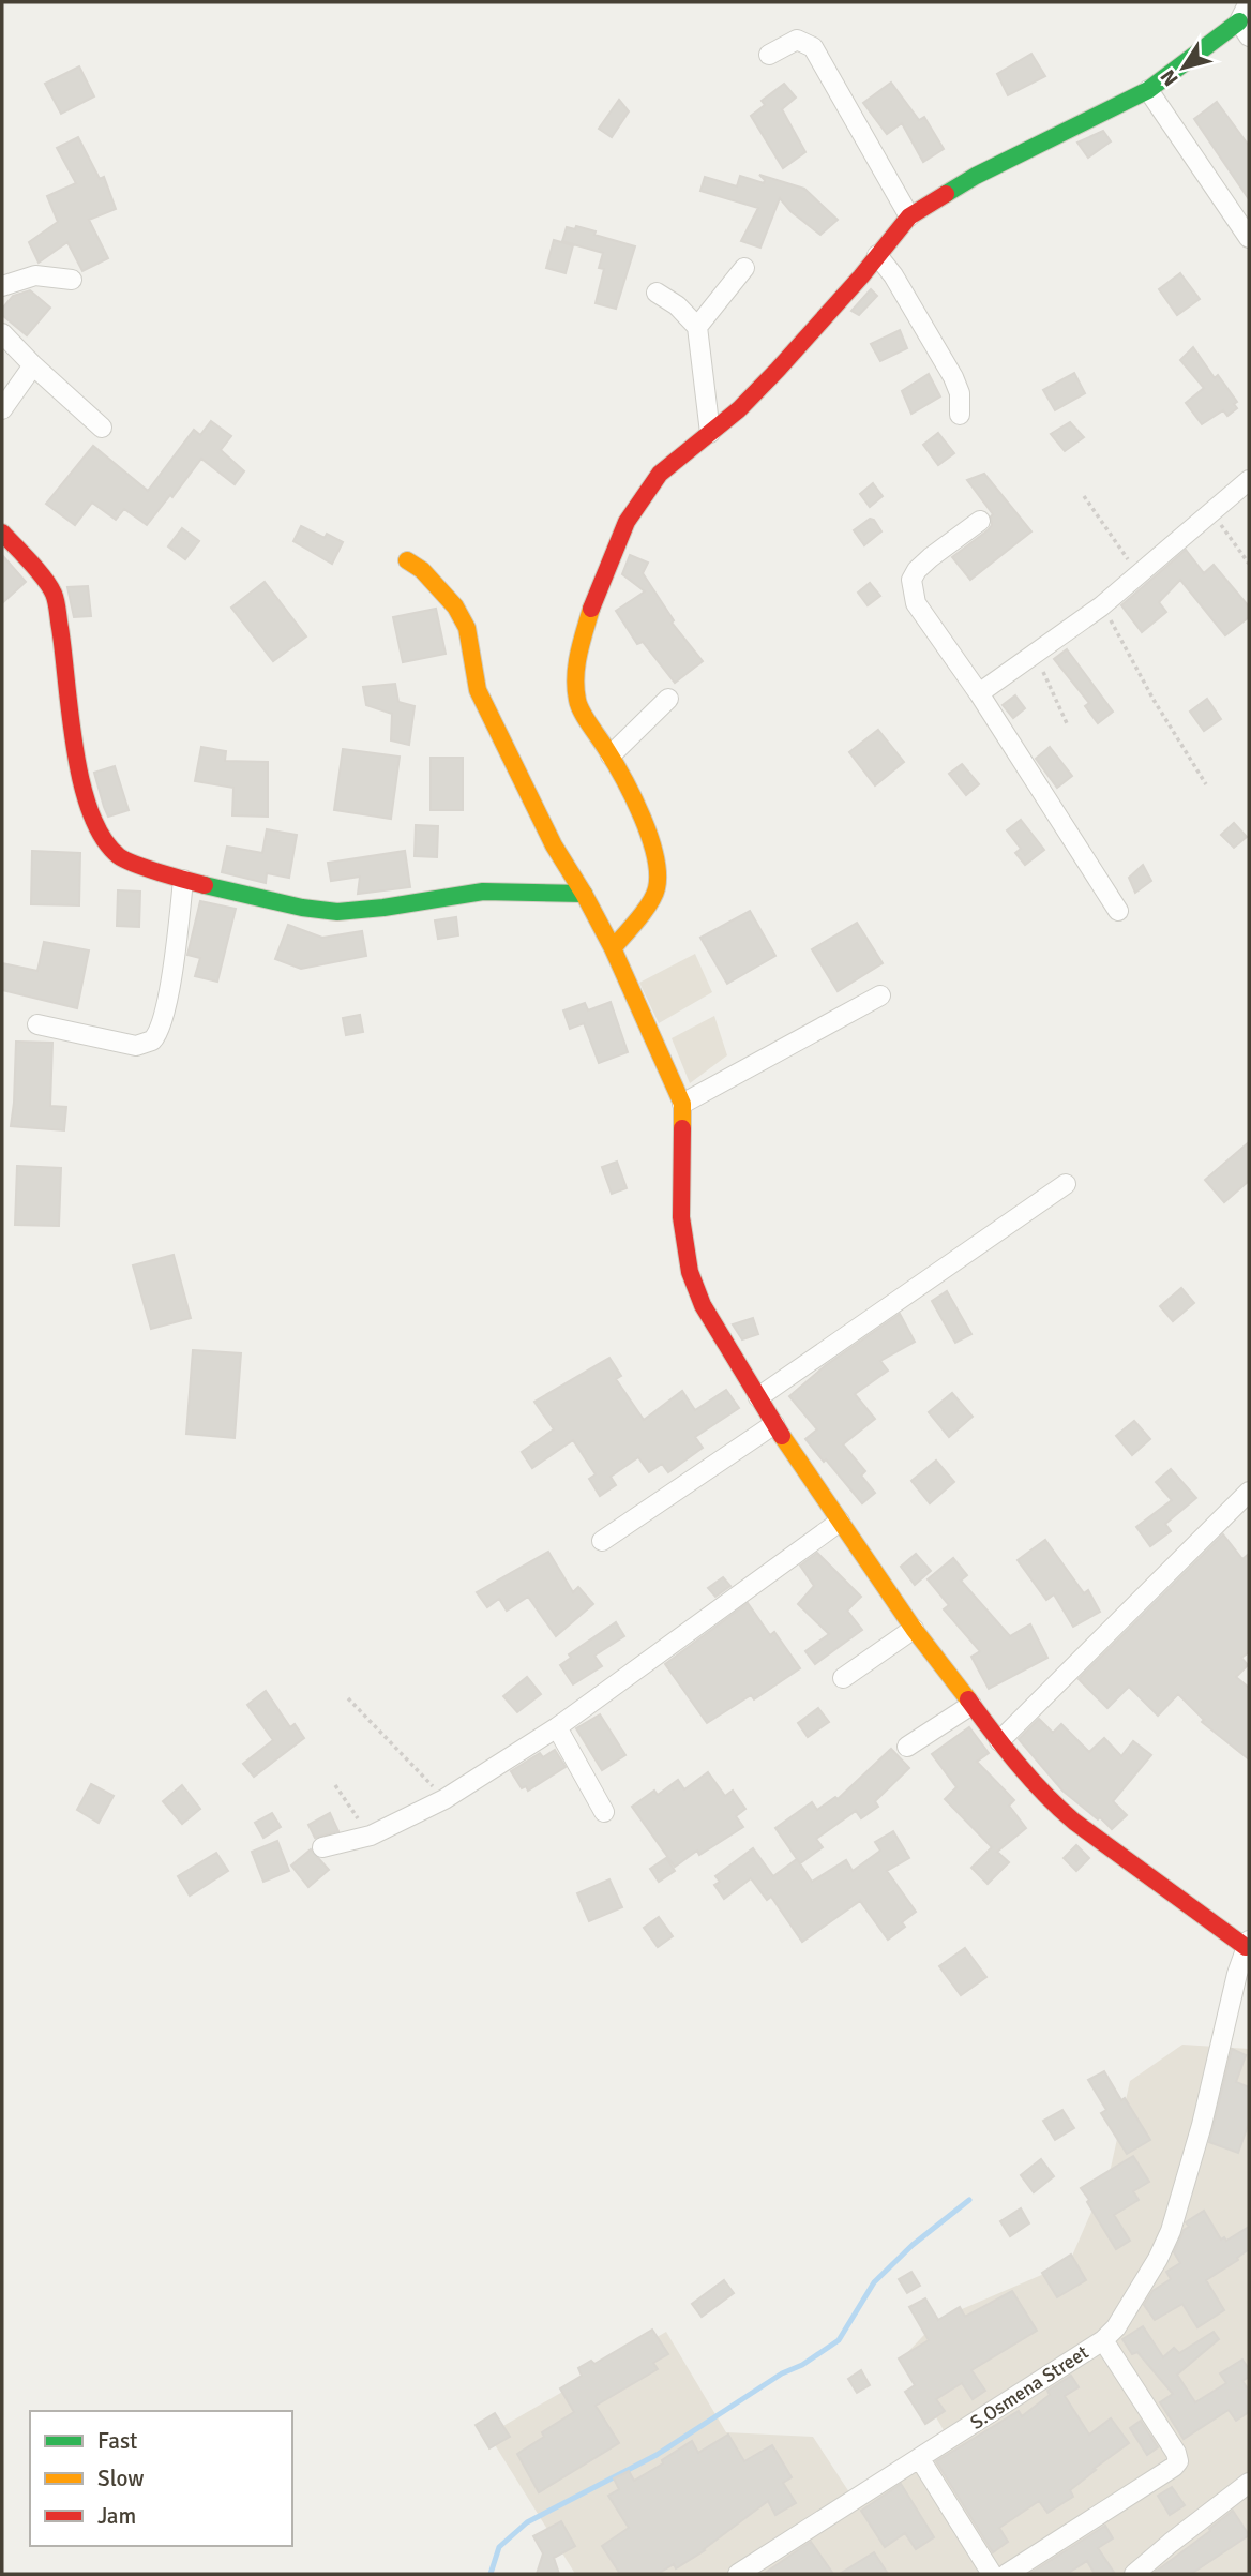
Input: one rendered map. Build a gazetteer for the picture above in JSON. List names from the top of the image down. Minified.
{"streets":{"street":["S.Osmena Street"]},"legend":["Fast","Slow","Jam"],"north":"bottom left"}
